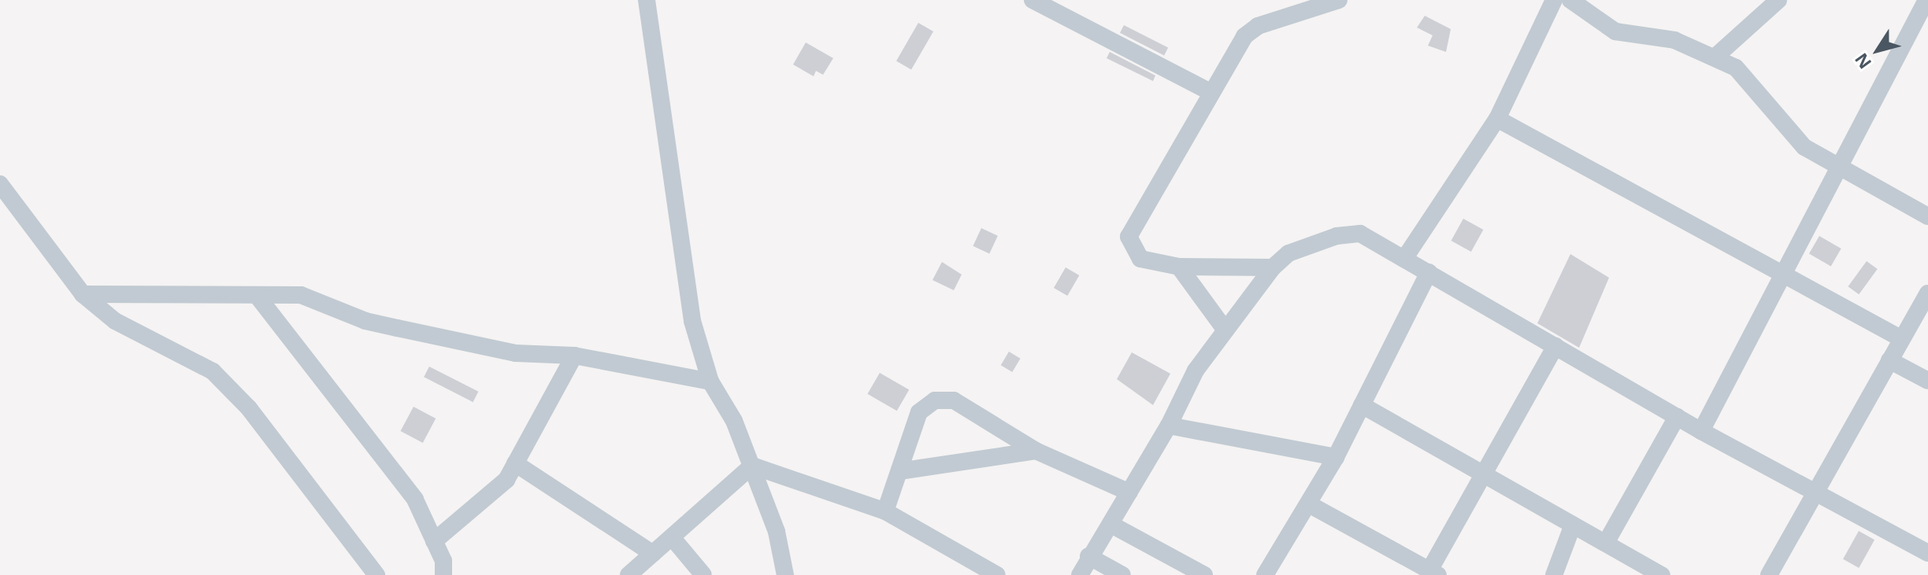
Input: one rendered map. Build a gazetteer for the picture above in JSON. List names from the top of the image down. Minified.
{"north":"bottom left"}
